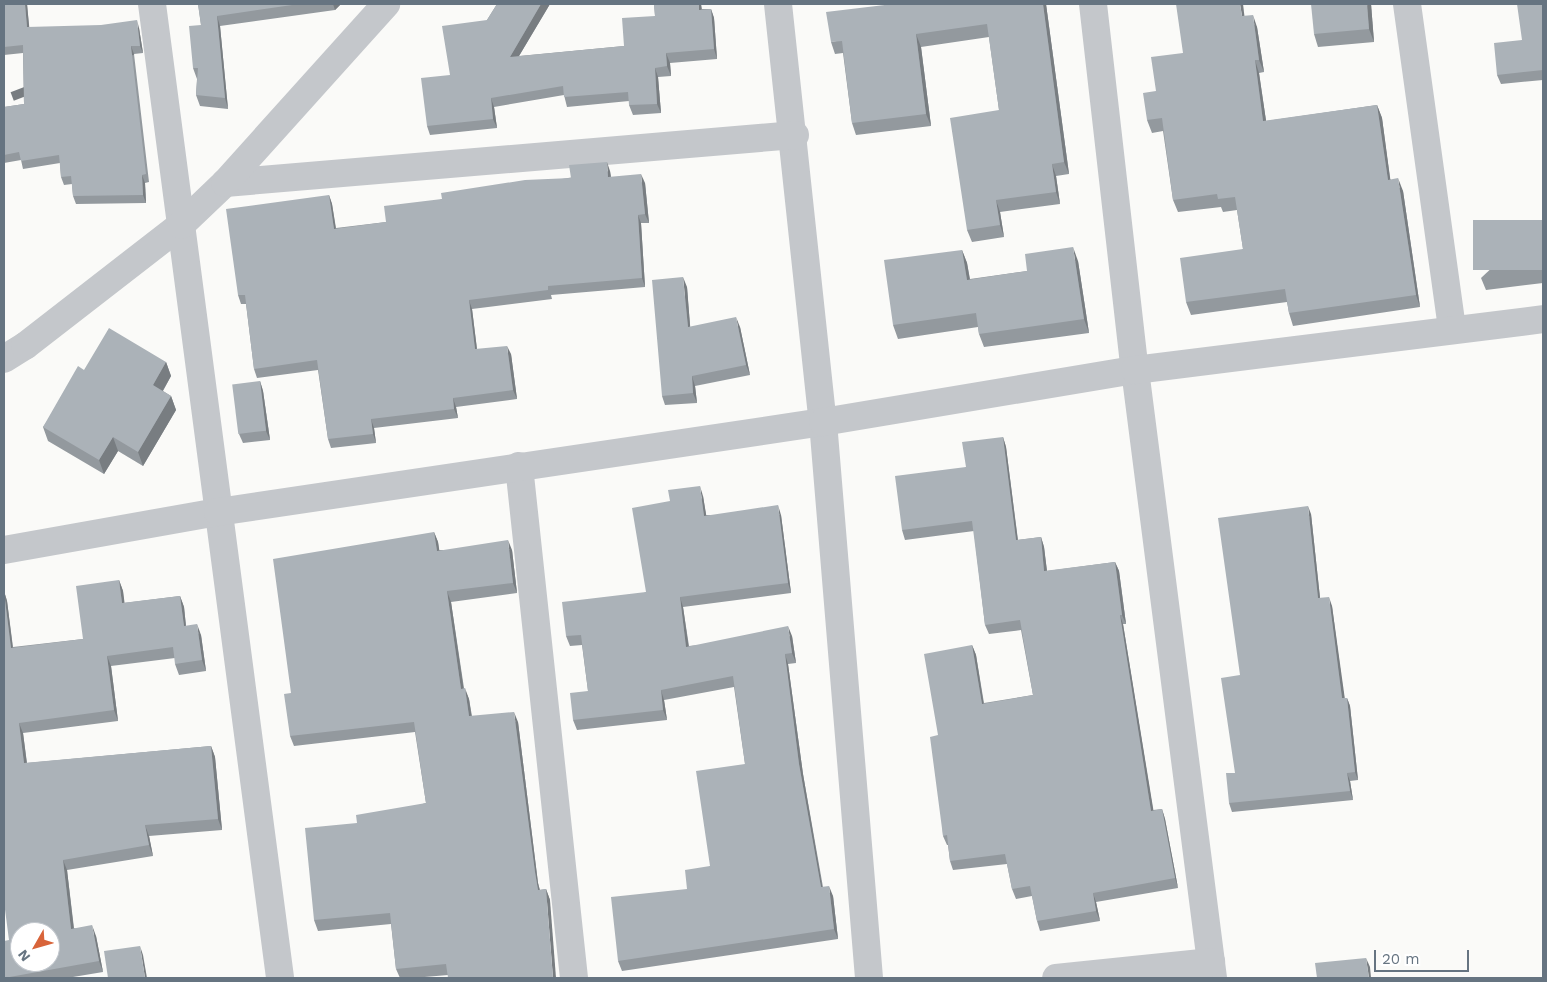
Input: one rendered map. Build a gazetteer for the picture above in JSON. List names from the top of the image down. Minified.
{"scale_bar":"20 m","north":"bottom left"}
